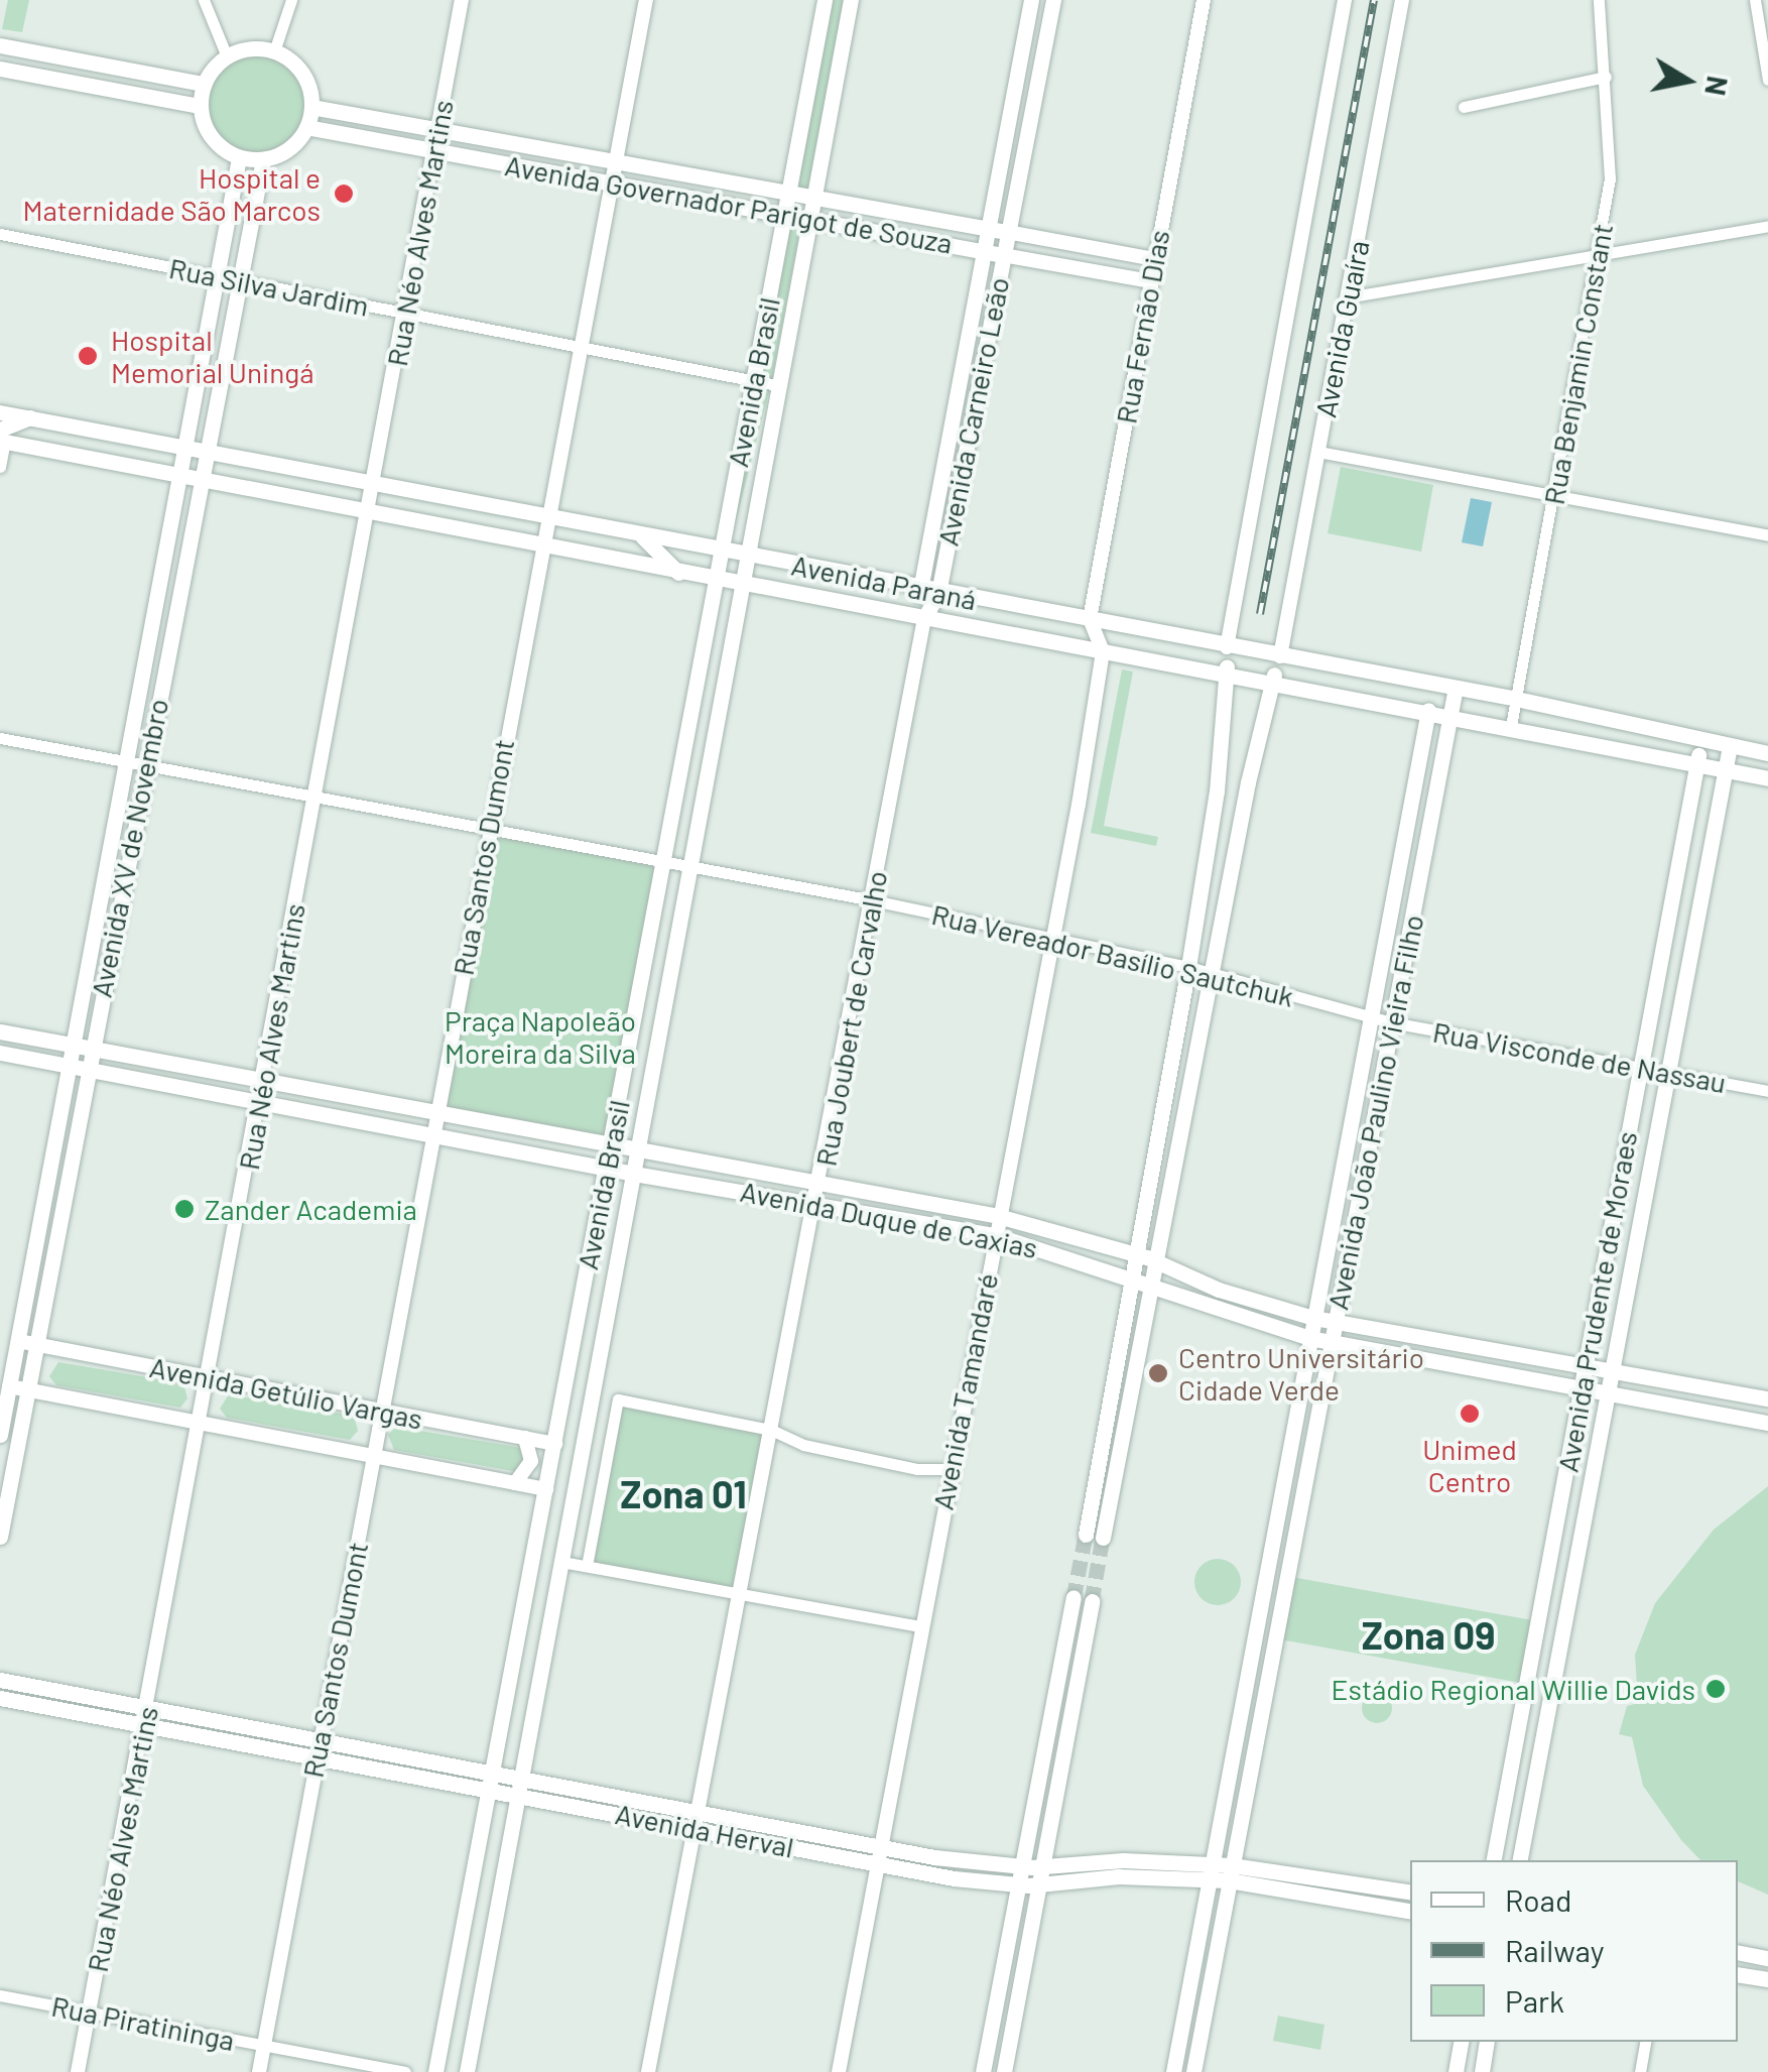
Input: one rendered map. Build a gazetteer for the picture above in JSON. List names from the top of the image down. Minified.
{"streets":{"main road":["Avenida Governador Parigot de Souza","Avenida Brasil","Avenida Carneiro Leão","Avenida Paraná","Avenida XV de Novembro","Avenida João Paulino Vieira Filho","Avenida Duque de Caxias","Avenida Prudente de Moraes","Avenida Herval"],"street":["Rua Néo Alves Martins","Rua Silva Jardim","Rua Fernão Dias","Avenida Guaíra","Rua Benjamin Constant","Rua Santos Dumont","Rua Vereador Basílio Sautchuk","Rua Joubert de Carvalho","Rua Visconde de Nassau","Avenida Tamandaré","Avenida Getúlio Vargas","Rua Piratininga"]},"crossings":[["Avenida Governador Parigot de Souza","Rua Néo Alves Martins"],["Avenida Governador Parigot de Souza","Rua Fernão Dias"],["Avenida Governador Parigot de Souza","Avenida Brasil"],["Avenida Governador Parigot de Souza","Avenida Carneiro Leão"],["Avenida Governador Parigot de Souza","Avenida XV de Novembro"],["Avenida Governador Parigot de Souza","Rua Santos Dumont"],["Rua Néo Alves Martins","Rua Silva Jardim"],["Rua Néo Alves Martins","Avenida Paraná"],["Rua Néo Alves Martins","Rua Vereador Basílio Sautchuk"],["Rua Néo Alves Martins","Avenida Duque de Caxias"],["Rua Néo Alves Martins","Avenida Getúlio Vargas"],["Rua Néo Alves Martins","Avenida Herval"],["Rua Néo Alves Martins","Rua Piratininga"],["Rua Silva Jardim","Avenida Brasil"],["Rua Silva Jardim","Avenida XV de Novembro"],["Rua Silva Jardim","Rua Santos Dumont"],["Rua Fernão Dias","Avenida Paraná"],["Avenida Guaíra","Avenida Paraná"],["Rua Benjamin Constant","Avenida Paraná"],["Avenida Brasil","Avenida Paraná"],["Avenida Brasil","Rua Vereador Basílio Sautchuk"],["Avenida Brasil","Avenida Duque de Caxias"],["Avenida Brasil","Avenida Getúlio Vargas"],["Avenida Brasil","Avenida Herval"],["Avenida Carneiro Leão","Avenida Paraná"],["Avenida Carneiro Leão","Rua Joubert de Carvalho"],["Avenida Paraná","Avenida XV de Novembro"],["Avenida Paraná","Rua Santos Dumont"],["Avenida Paraná","Rua Joubert de Carvalho"],["Avenida Paraná","Avenida João Paulino Vieira Filho"],["Avenida Paraná","Avenida Prudente de Moraes"],["Avenida Paraná","Avenida Tamandaré"],["Avenida XV de Novembro","Rua Vereador Basílio Sautchuk"],["Avenida XV de Novembro","Avenida Duque de Caxias"],["Avenida XV de Novembro","Avenida Getúlio Vargas"],["Rua Santos Dumont","Rua Vereador Basílio Sautchuk"],["Rua Santos Dumont","Avenida Duque de Caxias"],["Rua Santos Dumont","Avenida Getúlio Vargas"],["Rua Santos Dumont","Avenida Herval"],["Rua Santos Dumont","Rua Piratininga"],["Rua Vereador Basílio Sautchuk","Rua Joubert de Carvalho"],["Rua Vereador Basílio Sautchuk","Rua Visconde de Nassau"],["Rua Vereador Basílio Sautchuk","Avenida João Paulino Vieira Filho"],["Rua Vereador Basílio Sautchuk","Avenida Tamandaré"],["Rua Joubert de Carvalho","Avenida Duque de Caxias"],["Rua Joubert de Carvalho","Avenida Herval"],["Rua Visconde de Nassau","Avenida João Paulino Vieira Filho"],["Rua Visconde de Nassau","Avenida Prudente de Moraes"],["Avenida João Paulino Vieira Filho","Avenida Duque de Caxias"],["Avenida João Paulino Vieira Filho","Avenida Herval"],["Avenida Duque de Caxias","Avenida Prudente de Moraes"],["Avenida Duque de Caxias","Avenida Tamandaré"],["Avenida Tamandaré","Avenida Herval"]],"districts":["Zona 01","Zona 09"],"parks":["Praça Napoleão Moreira da Silva"],"places":["Hospital e Maternidade São Marcos","Hospital Memorial Uningá","Zander Academia","Centro Universitário Cidade Verde","Unimed Centro","Estádio Regional Willie Davids"],"legend":["Road","Railway","Park"],"north":"right"}
